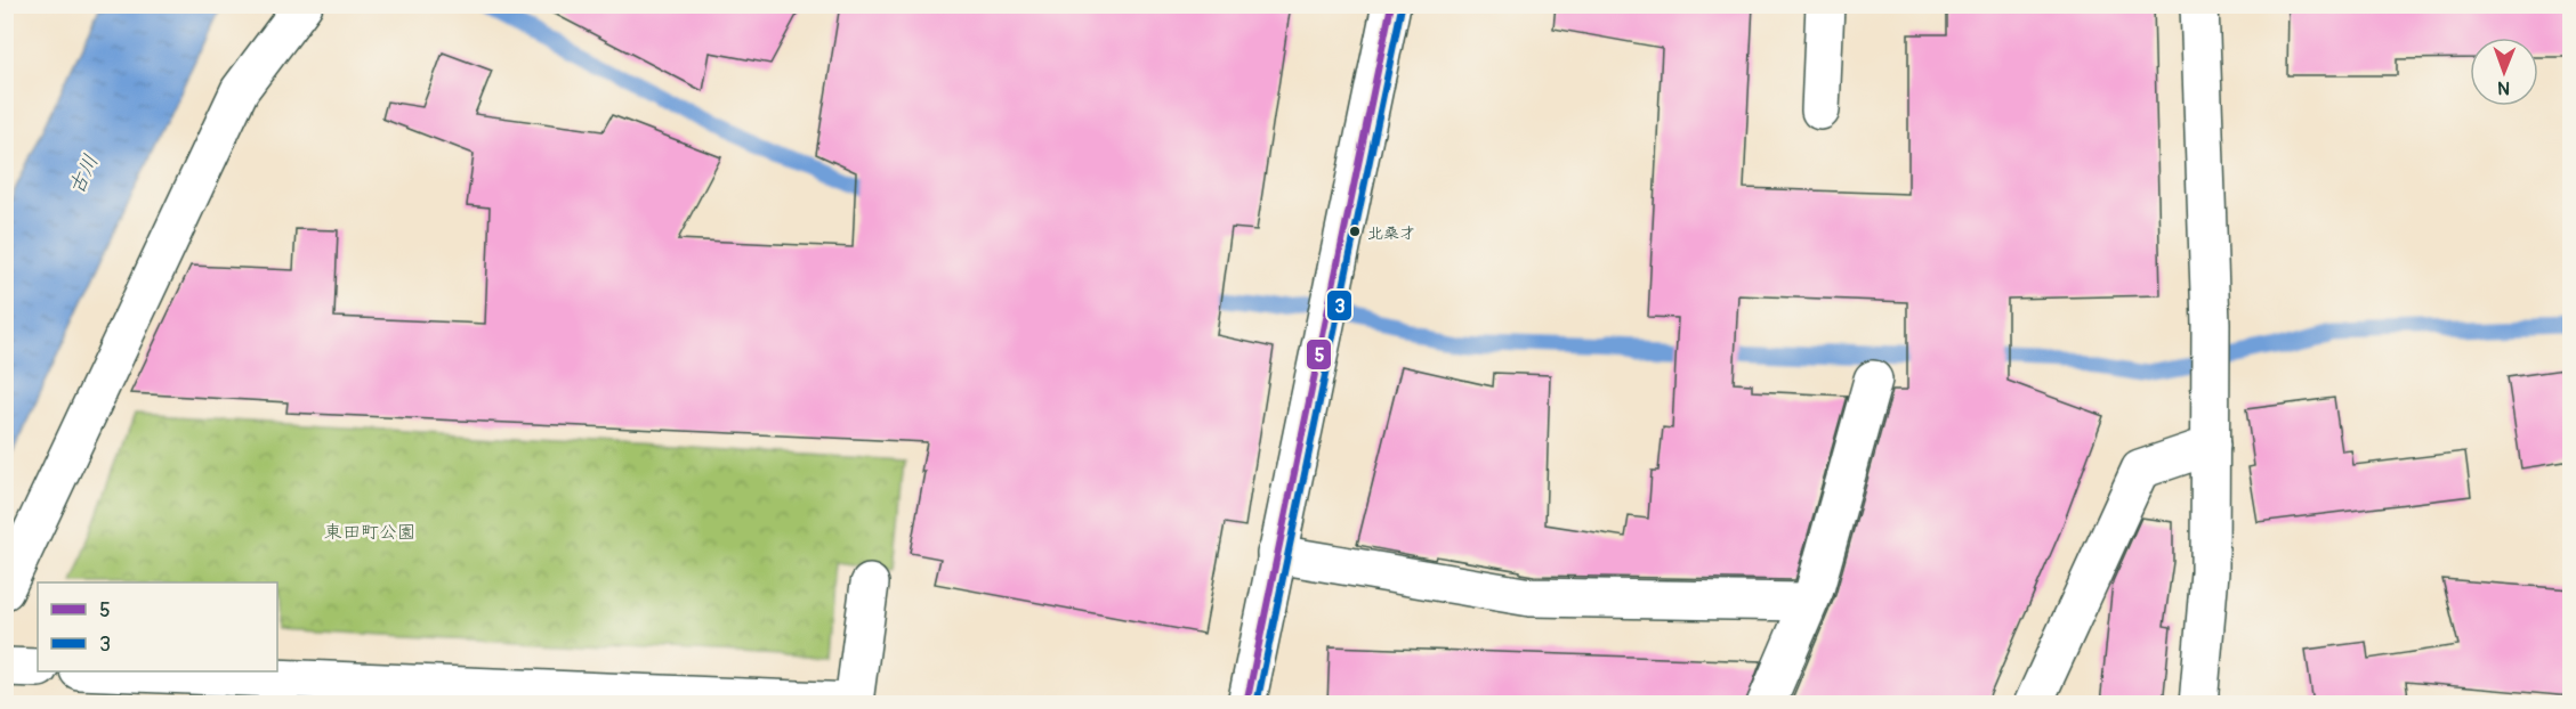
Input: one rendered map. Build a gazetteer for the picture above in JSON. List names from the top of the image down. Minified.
{"water":["古川"],"parks":["東田町公園"],"places":["北桑才"],"lines":["transit line 5","transit line 3"],"legend":["5","3"],"north":"bottom"}
